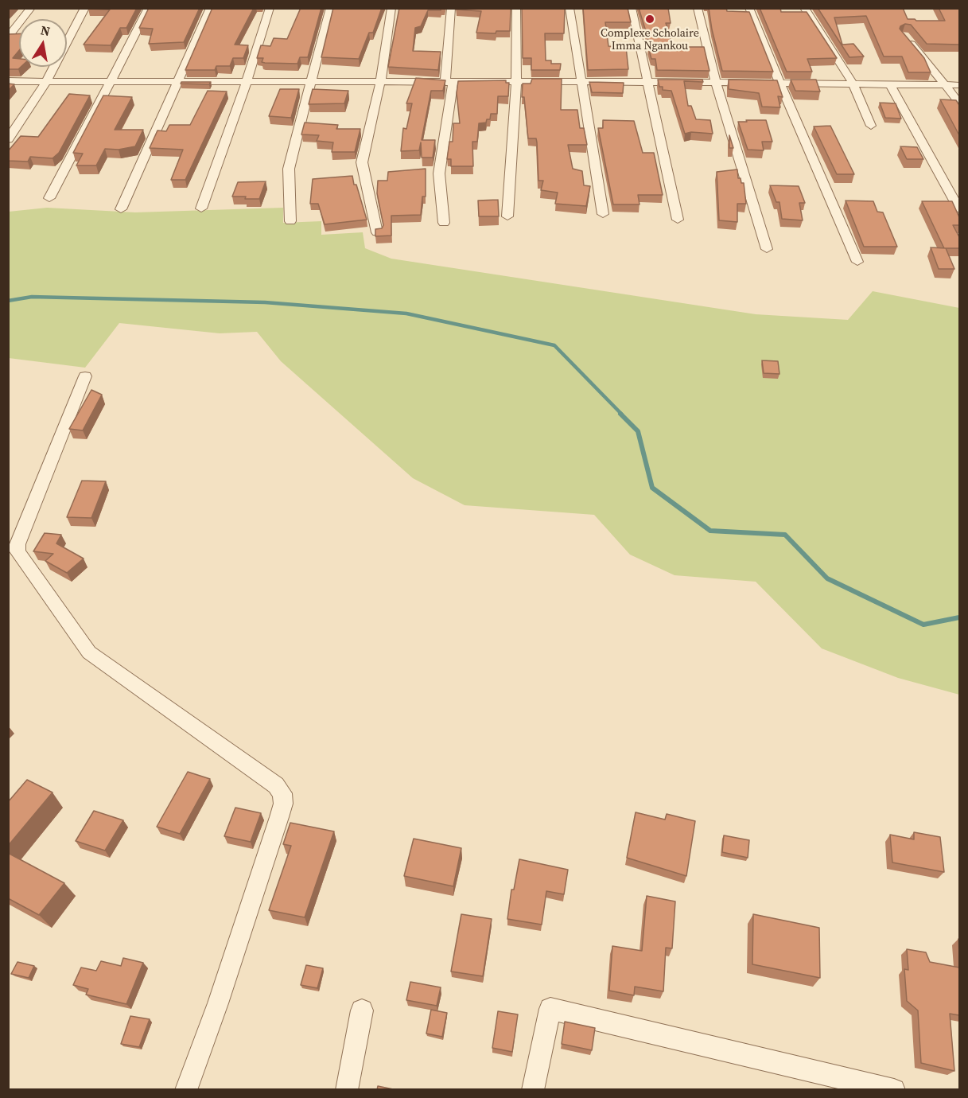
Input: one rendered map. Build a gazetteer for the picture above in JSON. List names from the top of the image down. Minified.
{"places":["Complexe Scholaire Imma Ngankou"],"north":"top"}
